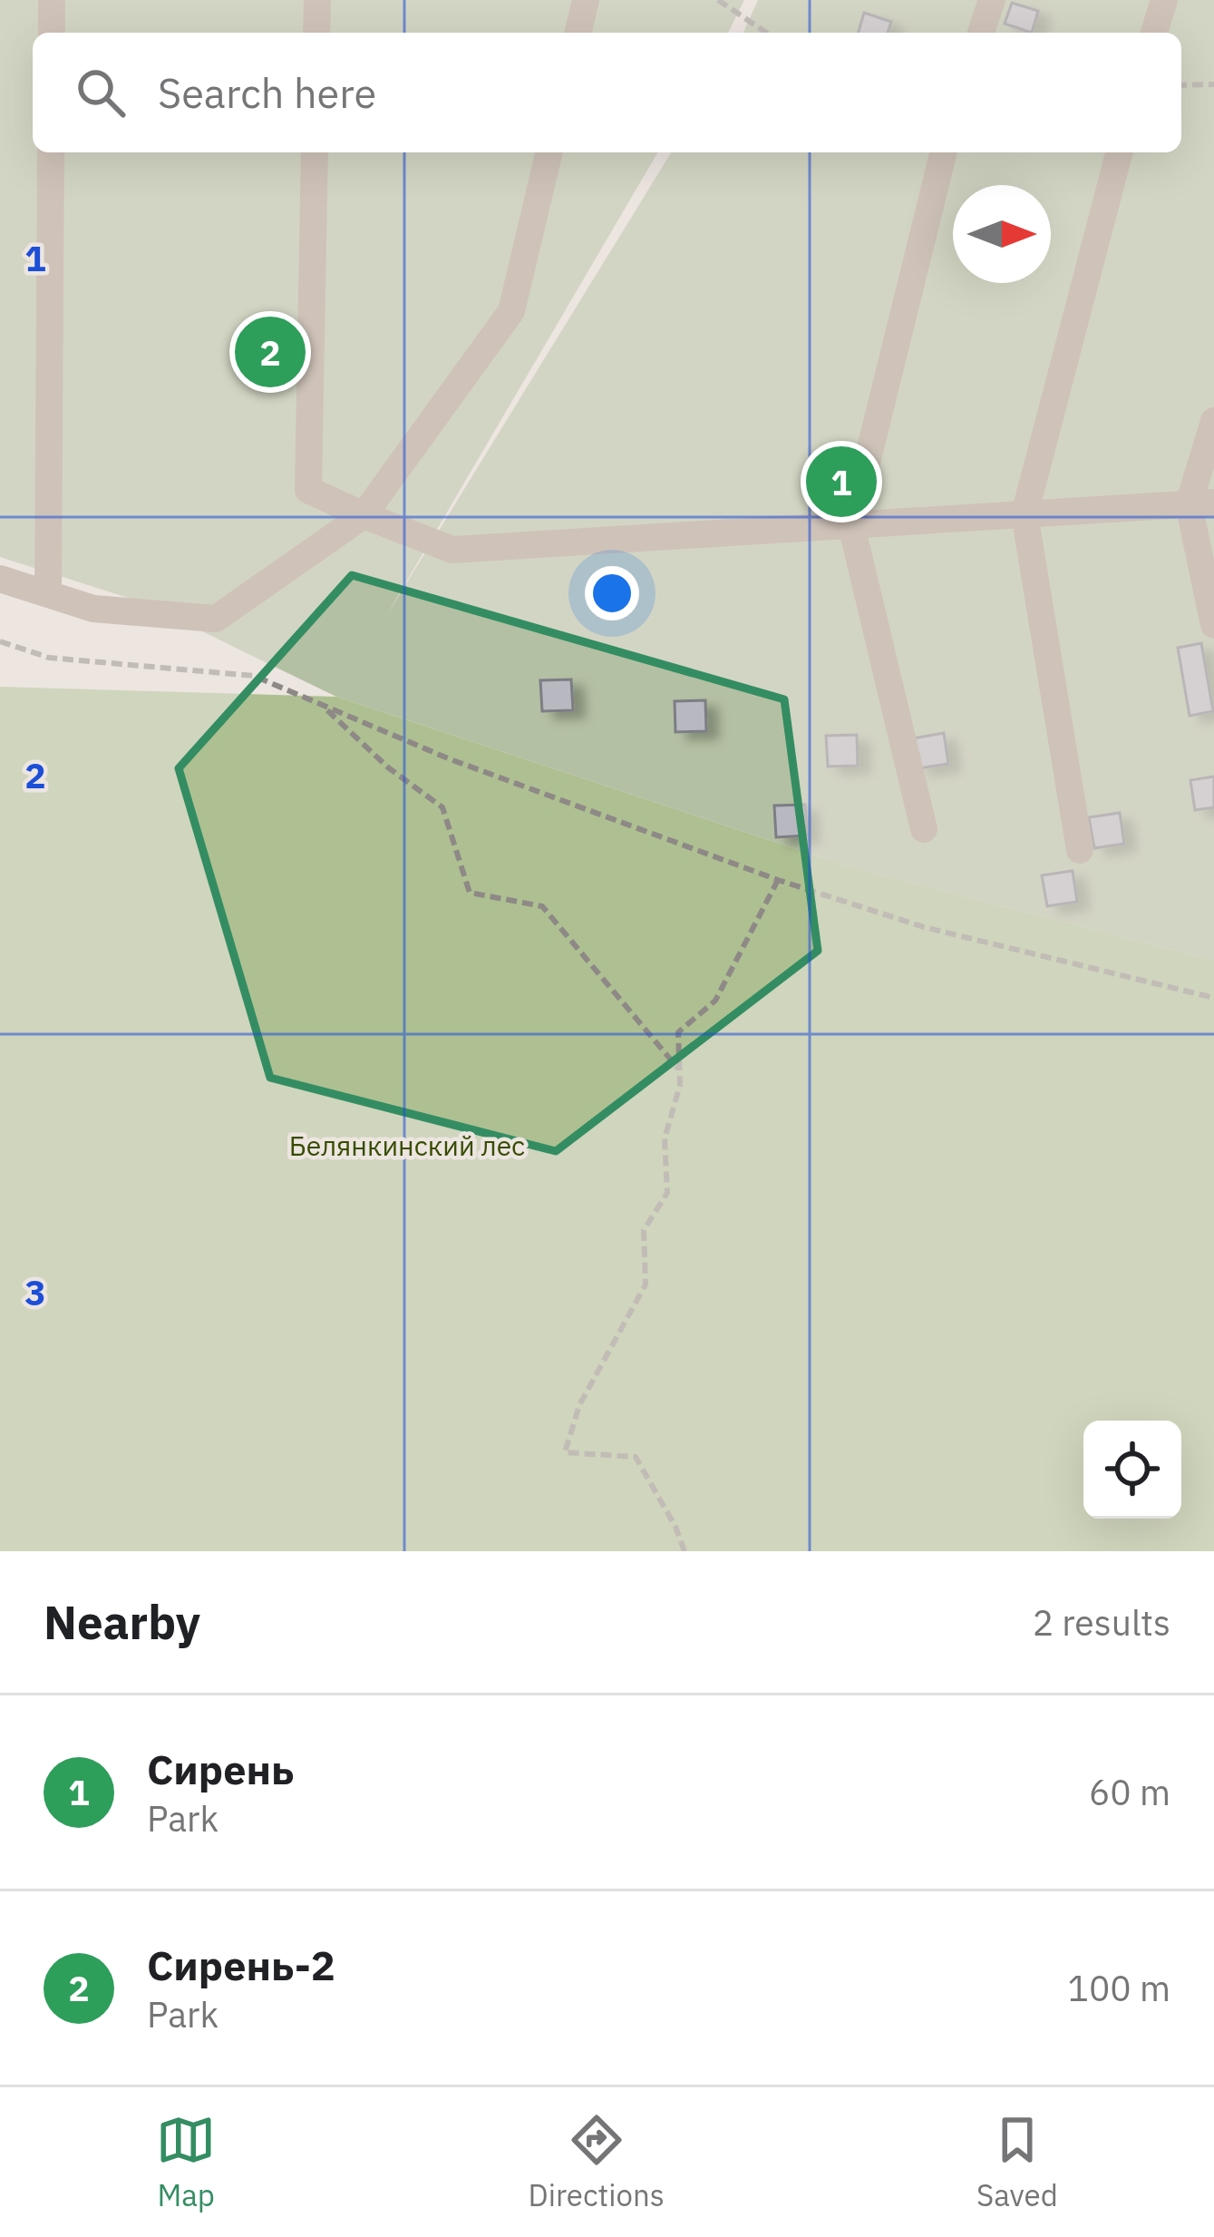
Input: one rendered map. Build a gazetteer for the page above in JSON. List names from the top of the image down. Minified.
{"parks":["Белянкинский лес"],"north":"right","page":{"search":"Search here","pins":["2","1"],"heading":["Nearby","2 results"],"list":[{"mark":"1","name":"Сирень","note":"Park","value":"60 m"},{"mark":"2","name":"Сирень-2","note":"Park","value":"100 m"}],"nav":["Map","Directions","Saved"]},"grid":{"rows":["1","2","3"]}}
